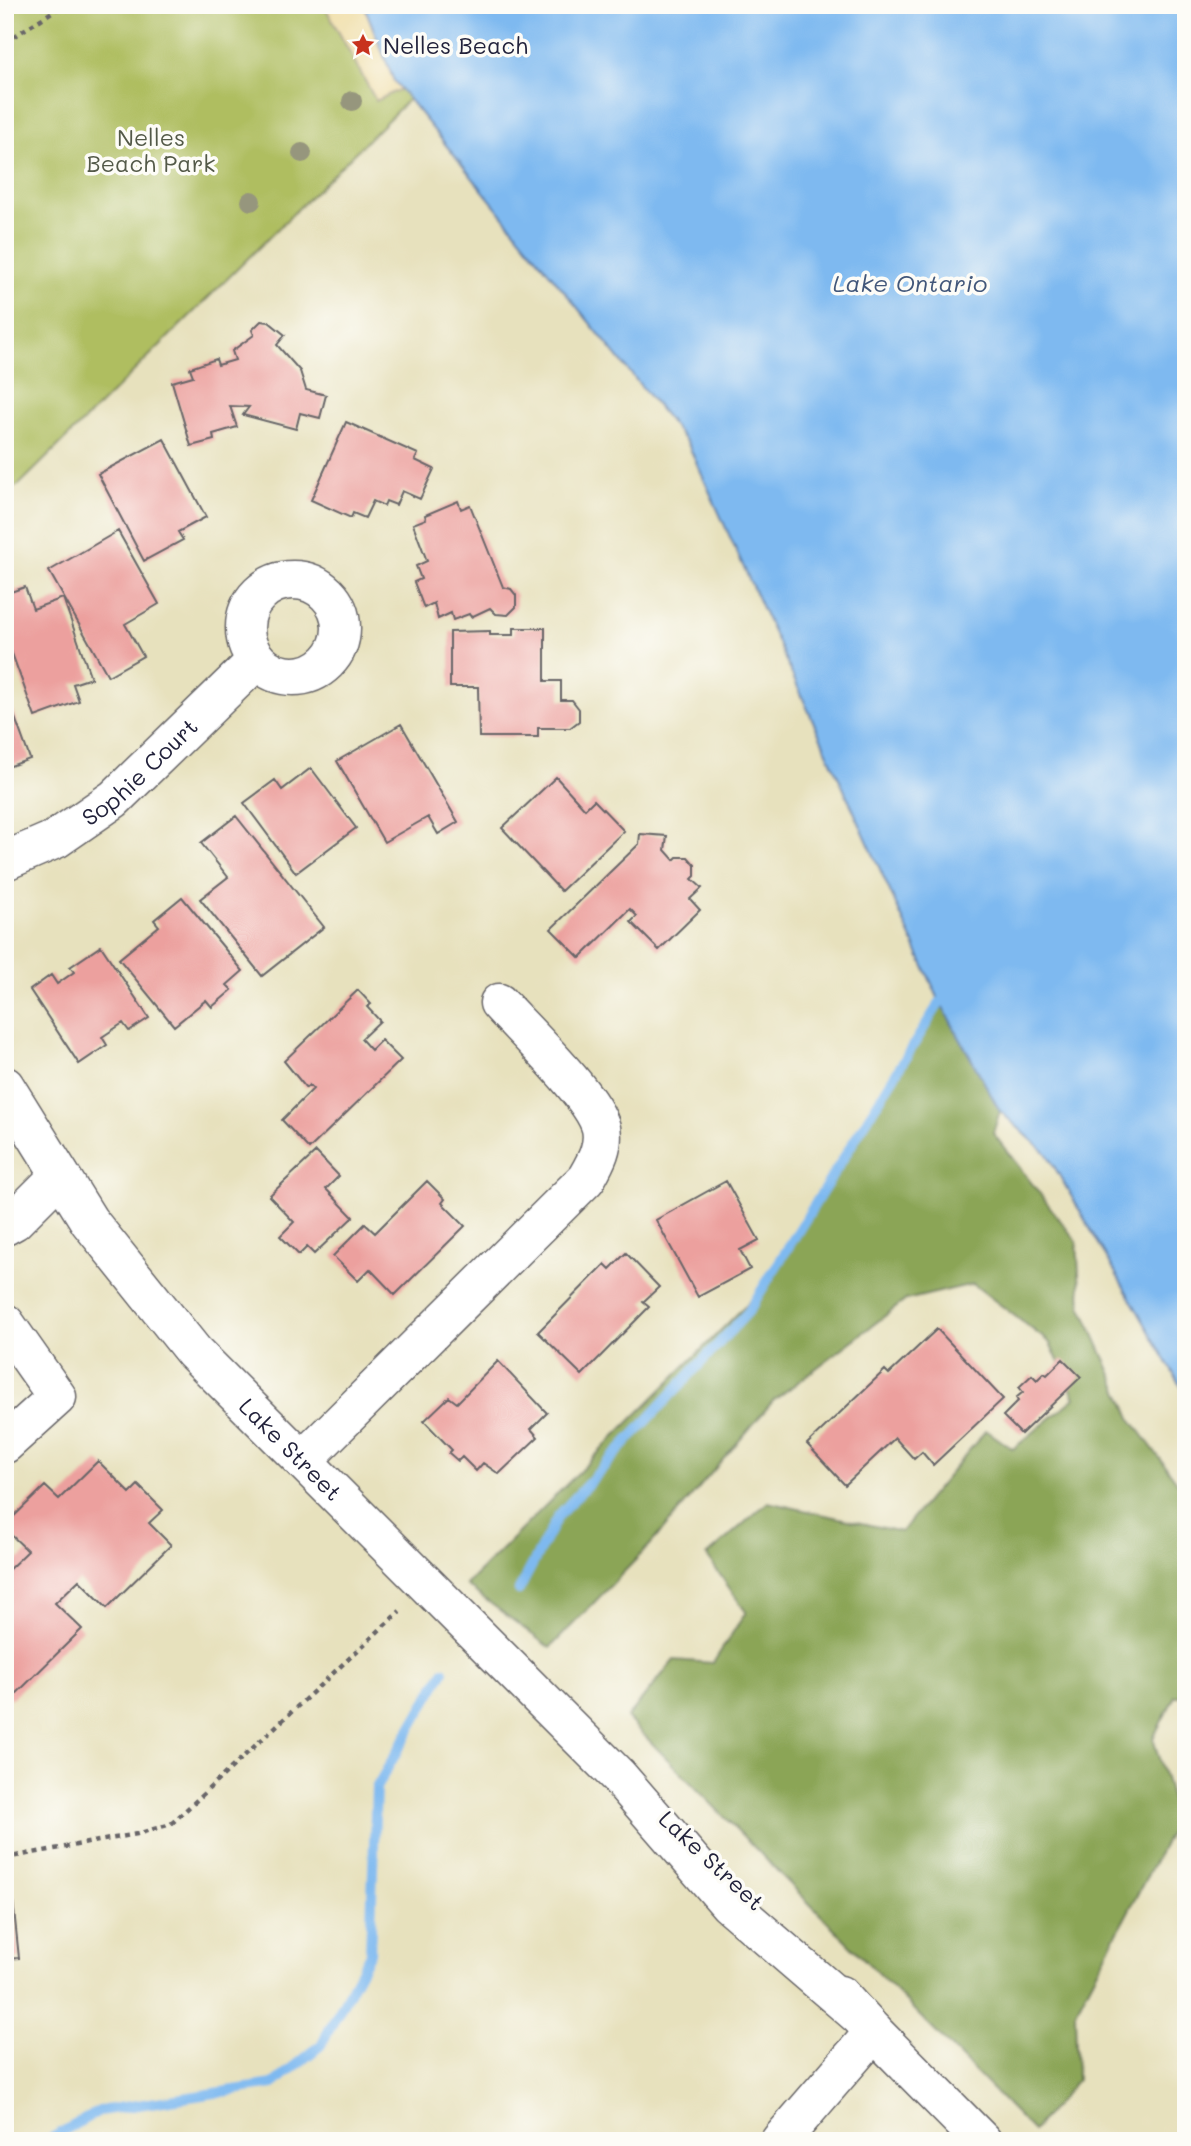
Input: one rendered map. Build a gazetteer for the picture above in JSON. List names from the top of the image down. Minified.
{"streets":{"street":["Sophie Court","Lake Street"]},"water":["Lake Ontario"],"parks":["Nelles Beach Park"],"places":{"place":["Nelles Beach"]}}
